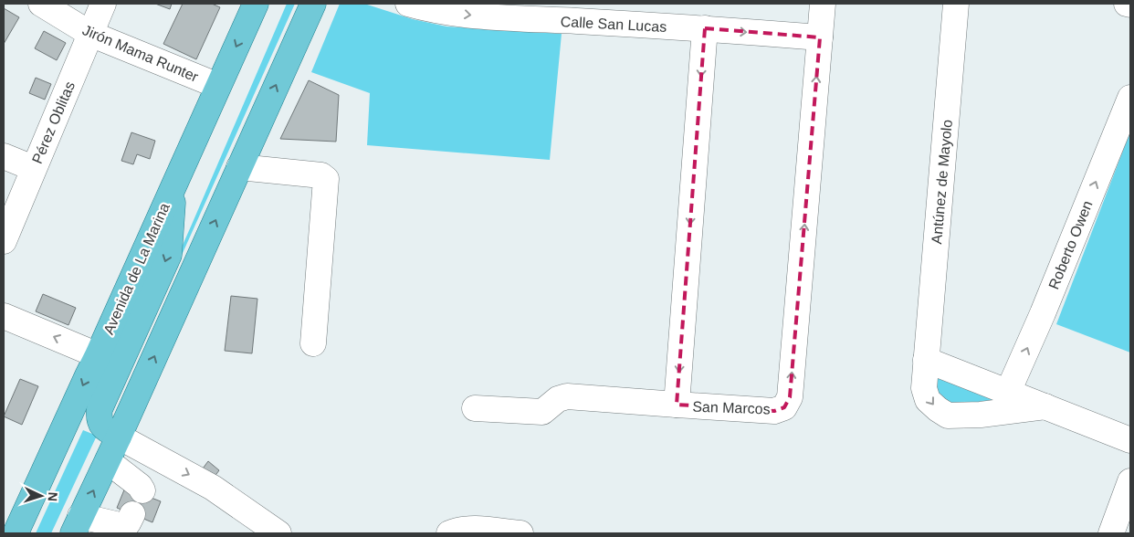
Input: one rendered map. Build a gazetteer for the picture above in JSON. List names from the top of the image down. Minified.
{"streets":{"main road":["Avenida de La Marina"],"street":["Calle San Lucas","Jirón Mama Runter","Pérez Oblitas","Antúnez de Mayolo","Roberto Owen","San Marcos"]},"crossings":[["Calle San Lucas","San Marcos"],["Jirón Mama Runter","Pérez Oblitas"],["Jirón Mama Runter","Avenida de La Marina"],["Antúnez de Mayolo","Roberto Owen"]],"one_way":["Calle San Lucas","Roberto Owen"],"north":"right"}
